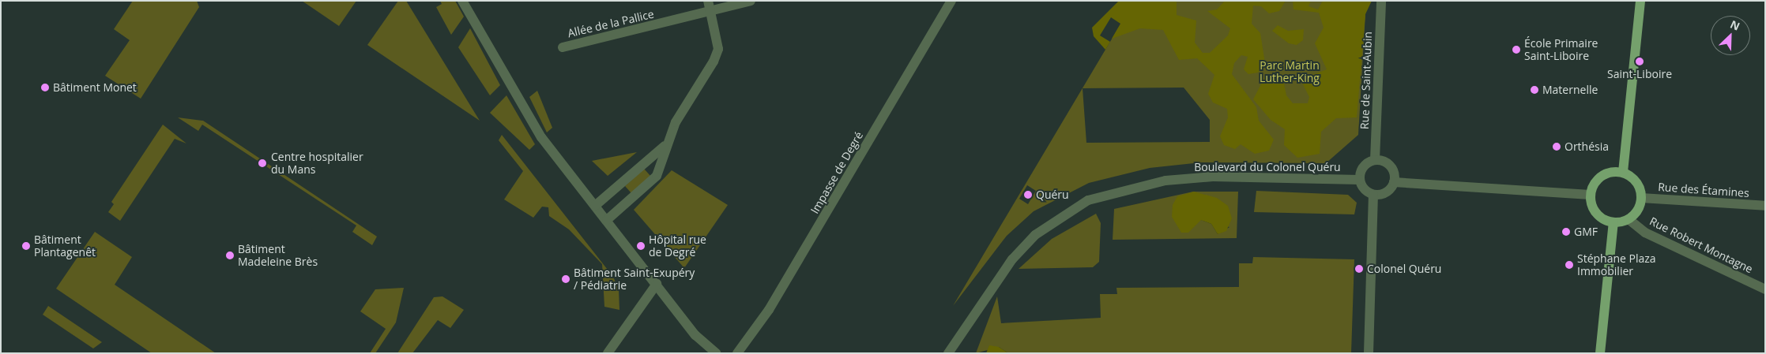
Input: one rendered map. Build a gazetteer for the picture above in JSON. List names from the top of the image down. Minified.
{"streets":{"street":["Allée de la Pallice","Rue de Saint-Aubin","Boulevard du Colonel Quéru","Impasse de Degré","Rue des Étamines","Rue Robert Montagne"]},"crossings":[["Rue de Saint-Aubin","Boulevard du Colonel Quéru"],["Rue des Étamines","Rue Robert Montagne"]],"parks":["Parc Martin Luther-King"],"places":["École Primaire Saint-Liboire","Saint-Liboire","Bâtiment Monet","Maternelle","Orthésia","Centre hospitalier du Mans","Quéru","GMF","Bâtiment Plantagenêt","Hôpital rue de Degré","Bâtiment Madeleine Brès","Stéphane Plaza Immobilier","Colonel Quéru","Bâtiment Saint-Exupéry / Pédiatrie"],"north":"top right"}
